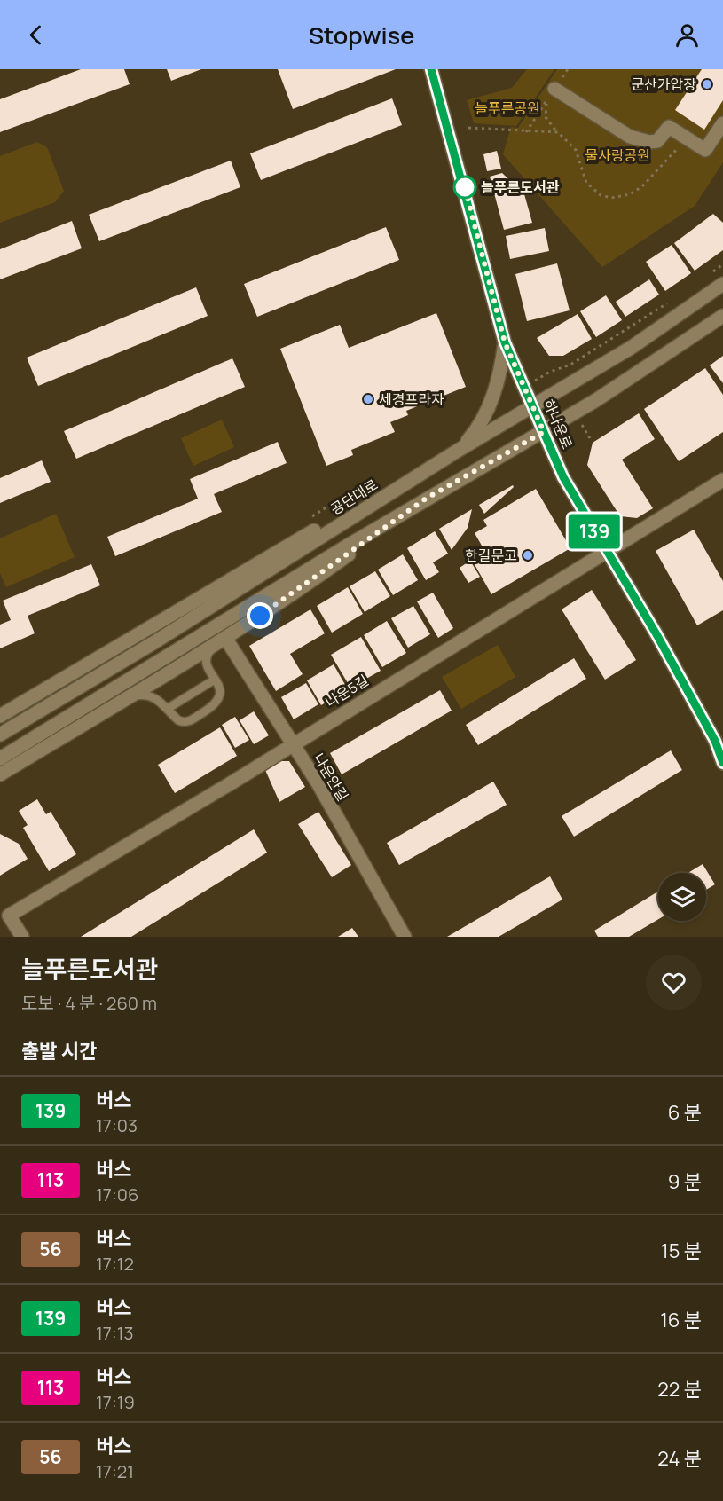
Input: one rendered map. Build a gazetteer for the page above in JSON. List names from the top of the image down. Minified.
{"streets":{"street":["하나운로","공단대로","나운5길","나운안길"]},"crossings":[["하나운로","공단대로"],["하나운로","나운5길"],["나운5길","나운안길"]],"parks":["늘푸른공원","물사랑공원"],"places":["군산가압장","늘푸른도서관","세경프라자","한길문고"],"lines":["bus line 139"],"page":{"header":"Stopwise","on_map":"139","heading":[["늘푸른도서관","도보 · 4 분 · 260 m"],"출발 시간"],"list":[{"mark":"139","name":"버스","note":"17:03","value":"6 분"},{"mark":"113","name":"버스","note":"17:06","value":"9 분"},{"mark":"56","name":"버스","note":"17:12","value":"15 분"},{"mark":"139","name":"버스","note":"17:13","value":"16 분"},{"mark":"113","name":"버스","note":"17:19","value":"22 분"},{"mark":"56","name":"버스","note":"17:21","value":"24 분"}]}}
